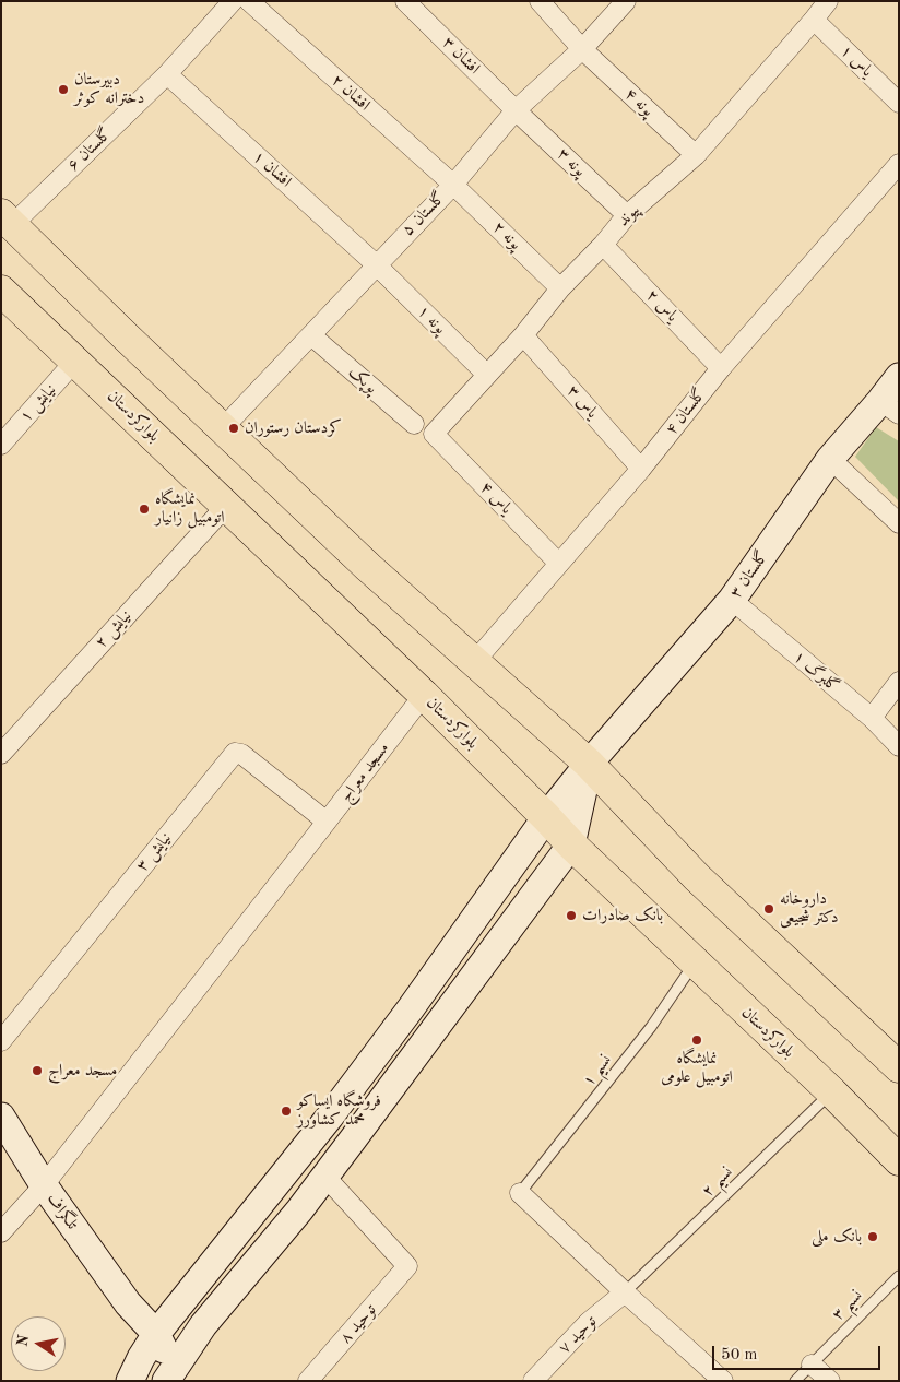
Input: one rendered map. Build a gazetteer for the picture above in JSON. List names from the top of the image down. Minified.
{"streets":{"main road":["بلوارکردستان"],"street":["افشان ۳","یاس ۱","افشان ۲","پونه ۴","گلستان ۶","پونه ۳","افشان ۱","گلستان ۵","پیوند","پونه ۲","یاس ۲","پونه ۱","پوپک","یاس ۳","نیایش ۱","گلستان ۴","یاس ۴","گلستان ۳","نیایش ۲","گلبرگ ۱","مسجد معراج","نیایش ۳","تلگراف","توحید ۸","توحید ۷"],"lane":["نسیم ۱","نسیم ۲","نسیم ۳"]},"crossings":[["افشان ۳","پونه ۳"],["افشان ۳","گلستان ۵"],["یاس ۱","پیوند"],["افشان ۲","گلستان ۵"],["افشان ۲","پونه ۲"],["پونه ۴","گلستان ۵"],["پونه ۴","پیوند"],["گلستان ۶","افشان ۱"],["پونه ۳","گلستان ۵"],["پونه ۳","پیوند"],["افشان ۱","گلستان ۵"],["افشان ۱","پونه ۱"],["گلستان ۵","پونه ۲"],["گلستان ۵","پونه ۱"],["گلستان ۵","پوپک"],["پیوند","پونه ۲"],["پیوند","یاس ۲"],["پیوند","پونه ۱"],["پیوند","یاس ۳"],["پیوند","یاس ۴"],["یاس ۲","گلستان ۴"],["یاس ۳","گلستان ۴"],["نیایش ۱","بلوارکردستان"],["گلستان ۴","یاس ۴"],["بلوارکردستان","گلستان ۳"],["بلوارکردستان","نیایش ۲"],["بلوارکردستان","مسجد معراج"],["بلوارکردستان","نسیم ۱"],["بلوارکردستان","نسیم ۲"],["گلستان ۳","گلبرگ ۱"],["گلستان ۳","تلگراف"],["مسجد معراج","نیایش ۳"],["مسجد معراج","تلگراف"],["نسیم ۲","توحید ۷"]],"places":["دبیرستان دخترانه کوثر","کردستان رستوران","نمایشگاه اتومبیل زانیار","داروخانه دکتر شجیعی","بانک صادرات","نمایشگاه اتومبیل علومی","مسجد معراج","فروشگاه ایساکو محمد کشاورز","بانک ملی"],"scale_bar":"50 m","north":"left"}
